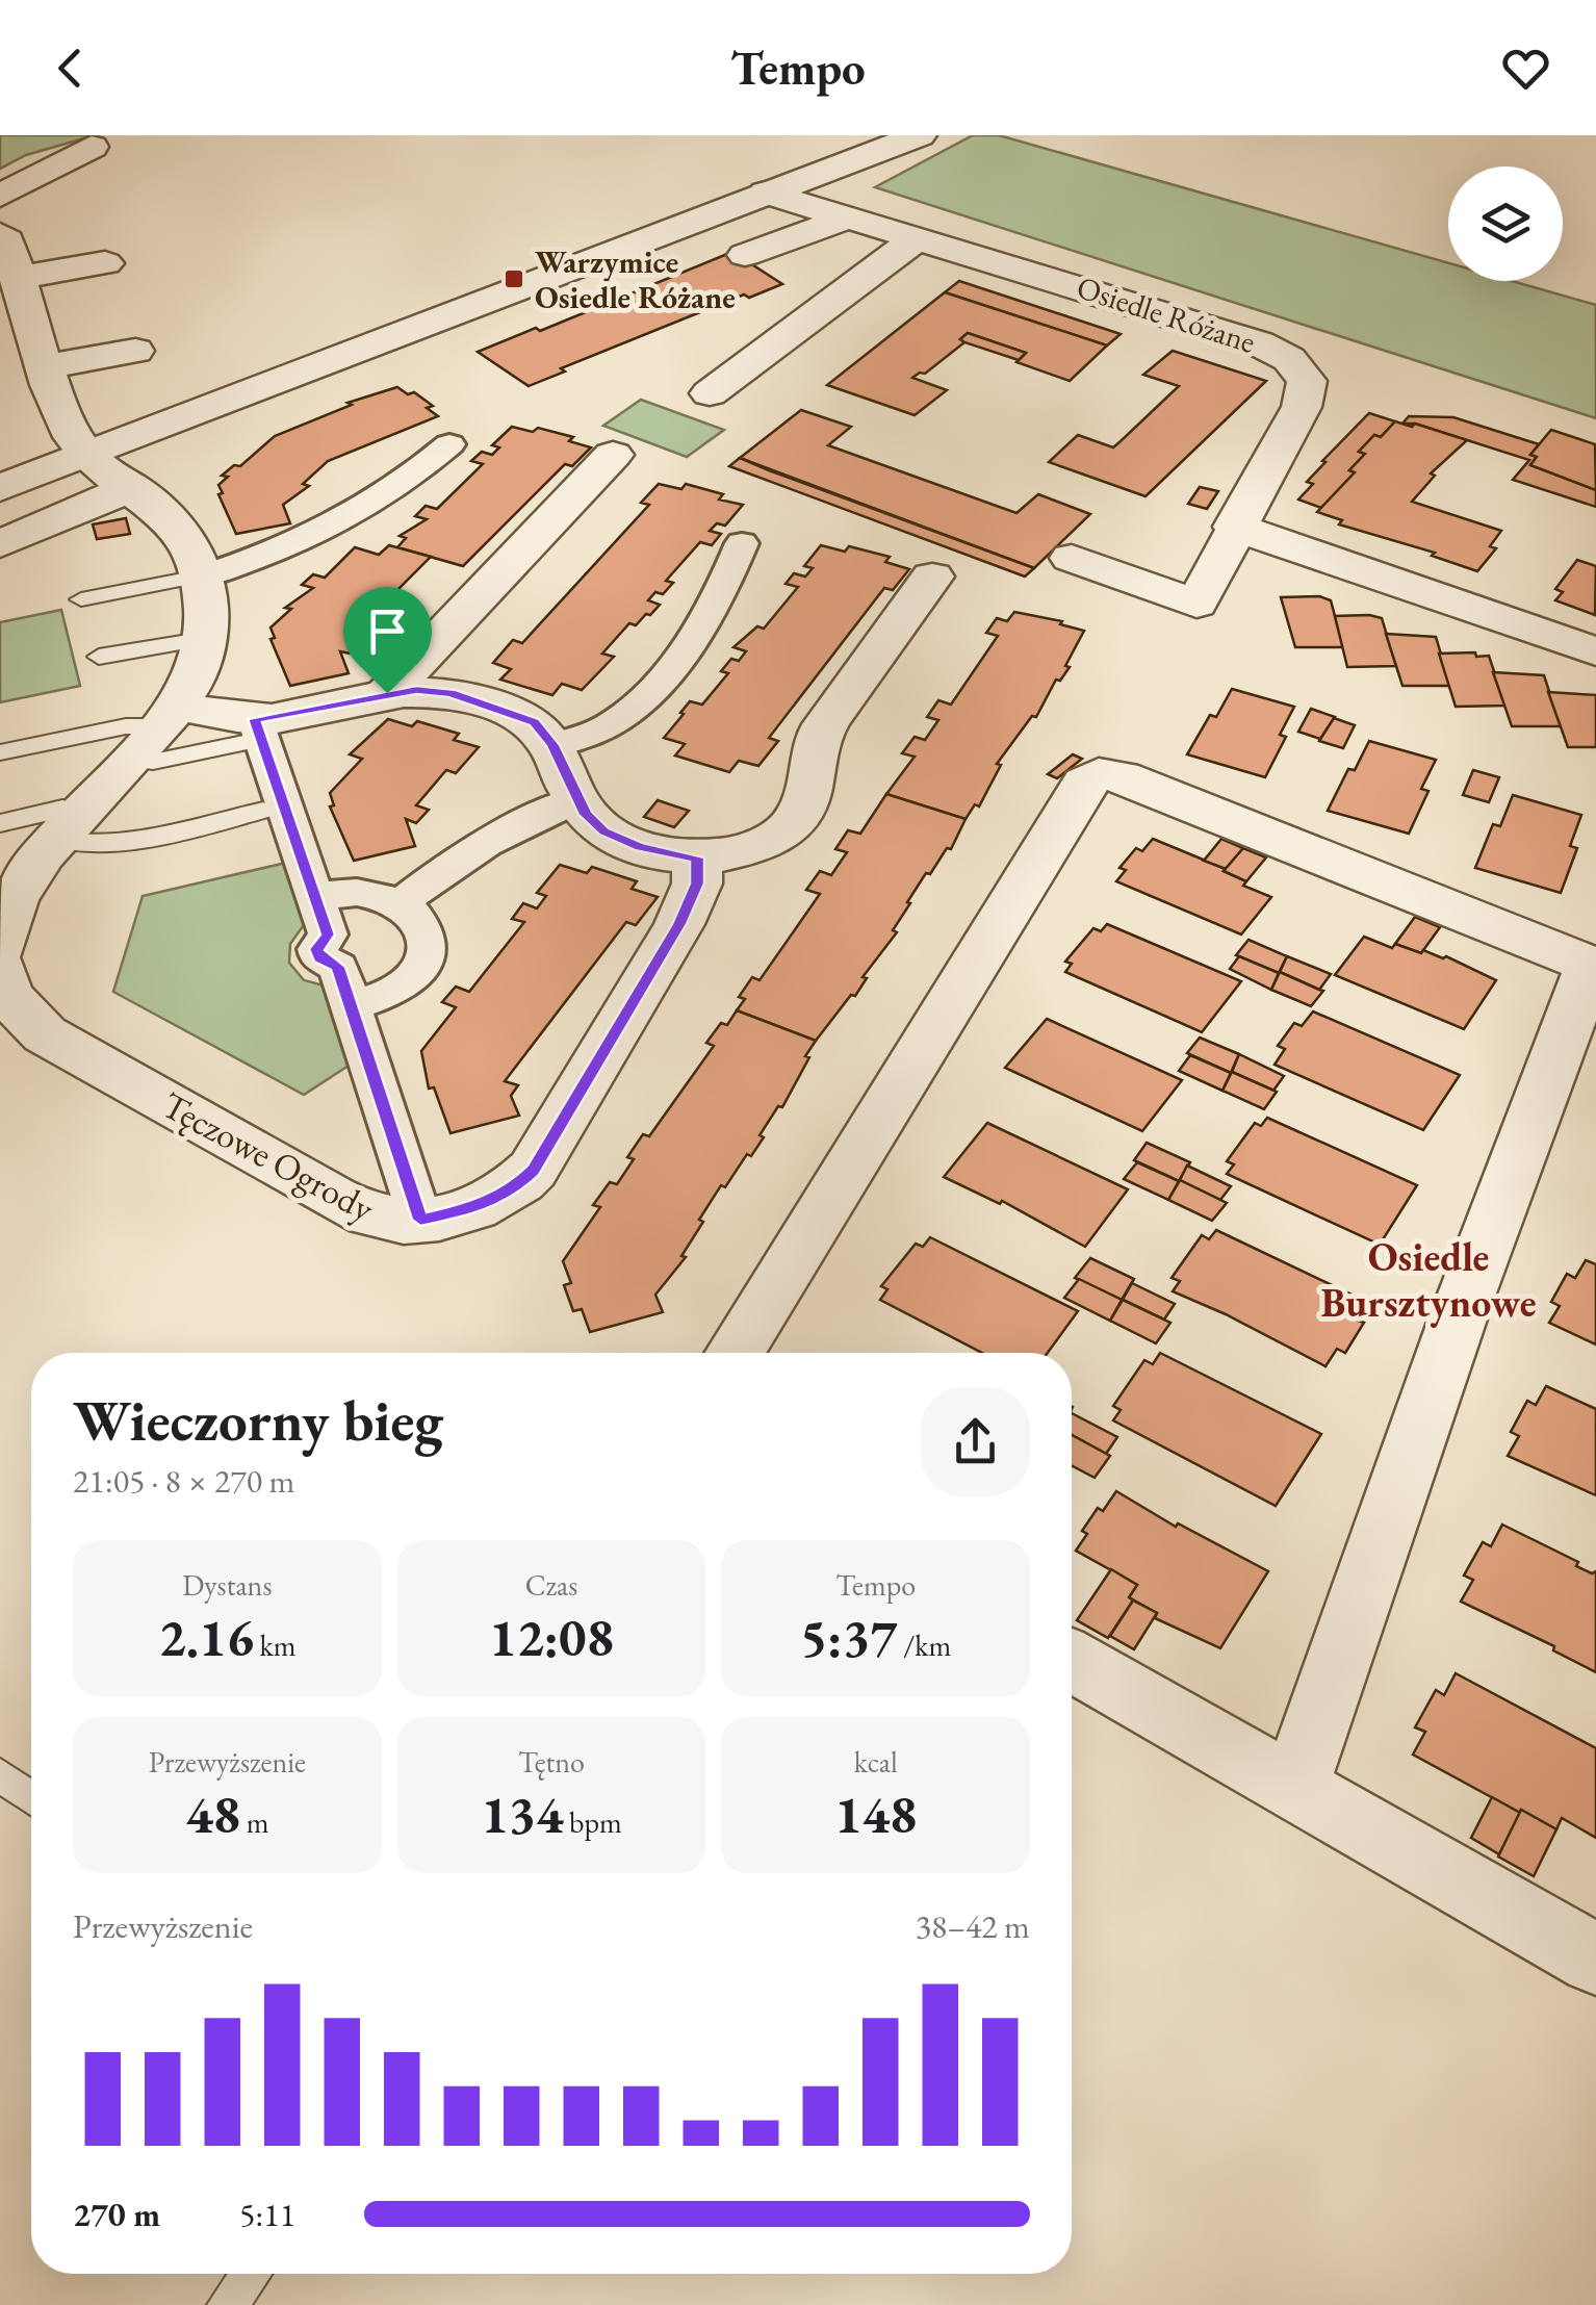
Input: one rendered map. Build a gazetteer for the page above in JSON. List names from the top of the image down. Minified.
{"streets":{"street":["Osiedle Różane","Tęczowe Ogrody"]},"districts":["Osiedle Bursztynowe"],"places":{"transit":["Warzymice Osiedle Różane"]},"page":{"header":"Tempo","heading":["Wieczorny bieg","21:05 · 8 × 270 m"],"stats":[["Dystans","2.16 km"],["Czas","12:08"],["Tempo","5:37 /km"],["Przewyższenie","48 m"],["Tętno","134 bpm"],["kcal","148"]],"chart":["Przewyższenie","38–42 m"],"list":[{"name":"270 m","note":"5:11"}]}}
